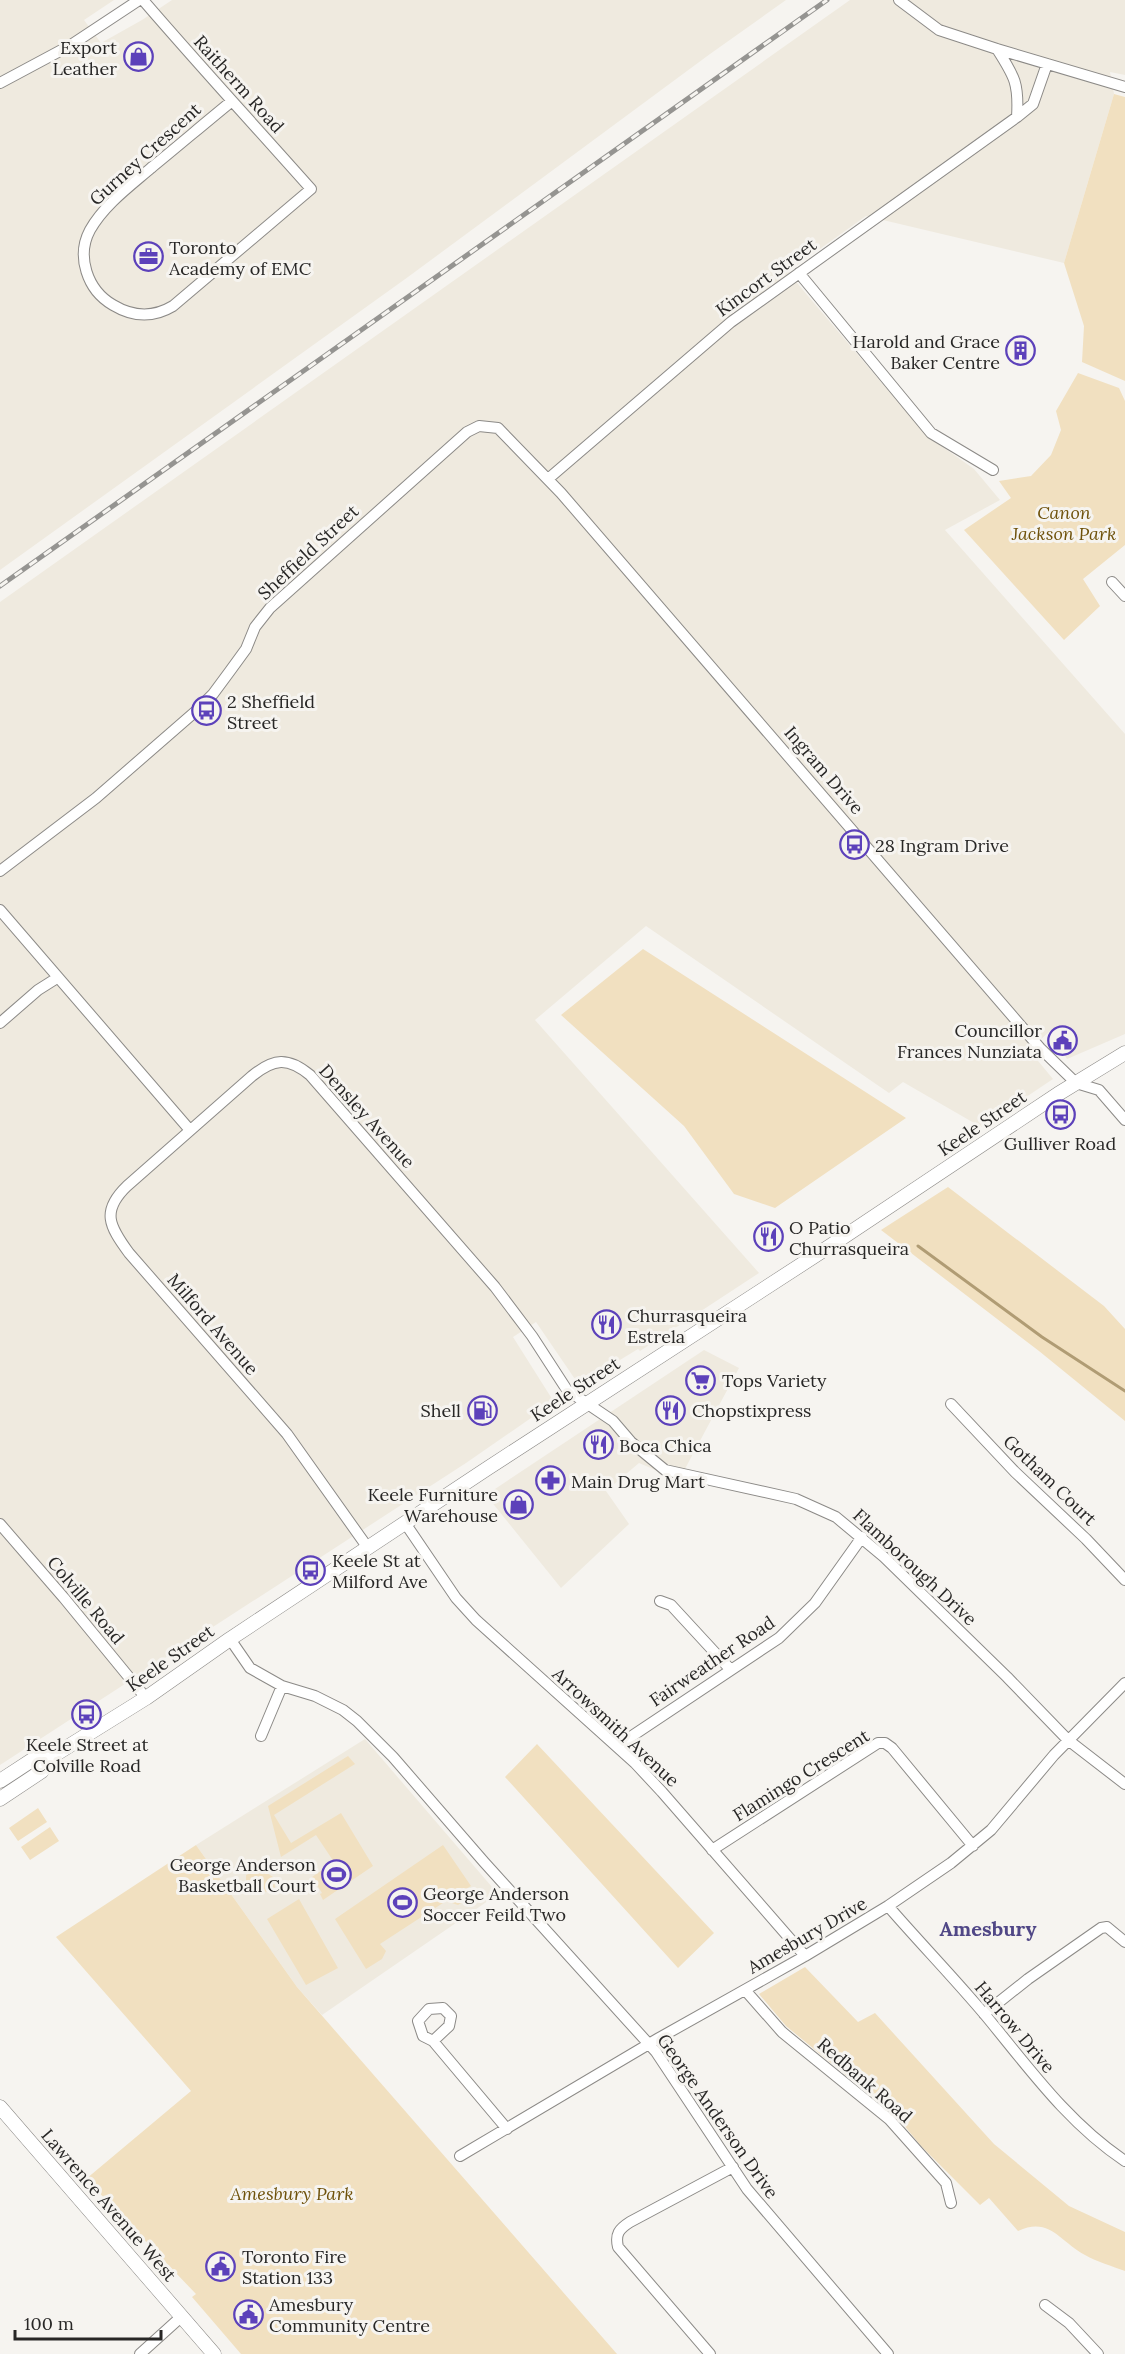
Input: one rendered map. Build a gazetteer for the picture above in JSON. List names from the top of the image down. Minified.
{"streets":{"main road":["Keele Street","Lawrence Avenue West"],"street":["Raitherm Road","Gurney Crescent","Kincort Street","Sheffield Street","Ingram Drive","Densley Avenue","Milford Avenue","Gotham Court","Flamborough Drive","Colville Road","Fairweather Road","Arrowsmith Avenue","Flamingo Crescent","Amesbury Drive","Harrow Drive","Redbank Road","George Anderson Drive"]},"crossings":[["Raitherm Road","Gurney Crescent"],["Kincort Street","Sheffield Street"],["Kincort Street","Ingram Drive"],["Sheffield Street","Ingram Drive"],["Ingram Drive","Keele Street"],["Densley Avenue","Keele Street"],["Densley Avenue","Milford Avenue"],["Densley Avenue","Flamborough Drive"],["Keele Street","Milford Avenue"],["Keele Street","Flamborough Drive"],["Keele Street","Colville Road"],["Keele Street","Arrowsmith Avenue"],["Keele Street","George Anderson Drive"],["Flamborough Drive","Fairweather Road"],["Flamborough Drive","Amesbury Drive"],["Fairweather Road","Arrowsmith Avenue"],["Arrowsmith Avenue","Flamingo Crescent"],["Arrowsmith Avenue","Amesbury Drive"],["Flamingo Crescent","Amesbury Drive"],["Amesbury Drive","Harrow Drive"],["Amesbury Drive","Redbank Road"],["Amesbury Drive","George Anderson Drive"]],"districts":["Amesbury"],"parks":["Canon Jackson Park","Amesbury Park"],"places":{"shop":["Export Leather","Keele Furniture Warehouse"],"office":["Toronto Academy of EMC"],"building":["Harold and Grace Baker Centre"],"bus stop":["2 Sheffield Street","28 Ingram Drive","Gulliver Road","Keele St at Milford Ave","Keele Street at Colville Road"],"public building":["Councillor Frances Nunziata","Toronto Fire Station 133","Amesbury Community Centre"],"restaurant":["O Patio Churrasqueira","Churrasqueira Estrela","Chopstixpress","Boca Chica"],"supermarket":["Tops Variety"],"fuel station":["Shell"],"pharmacy":["Main Drug Mart"],"sports":["George Anderson Basketball Court","George Anderson Soccer Feild Two"]},"scale_bar":"100 m"}
